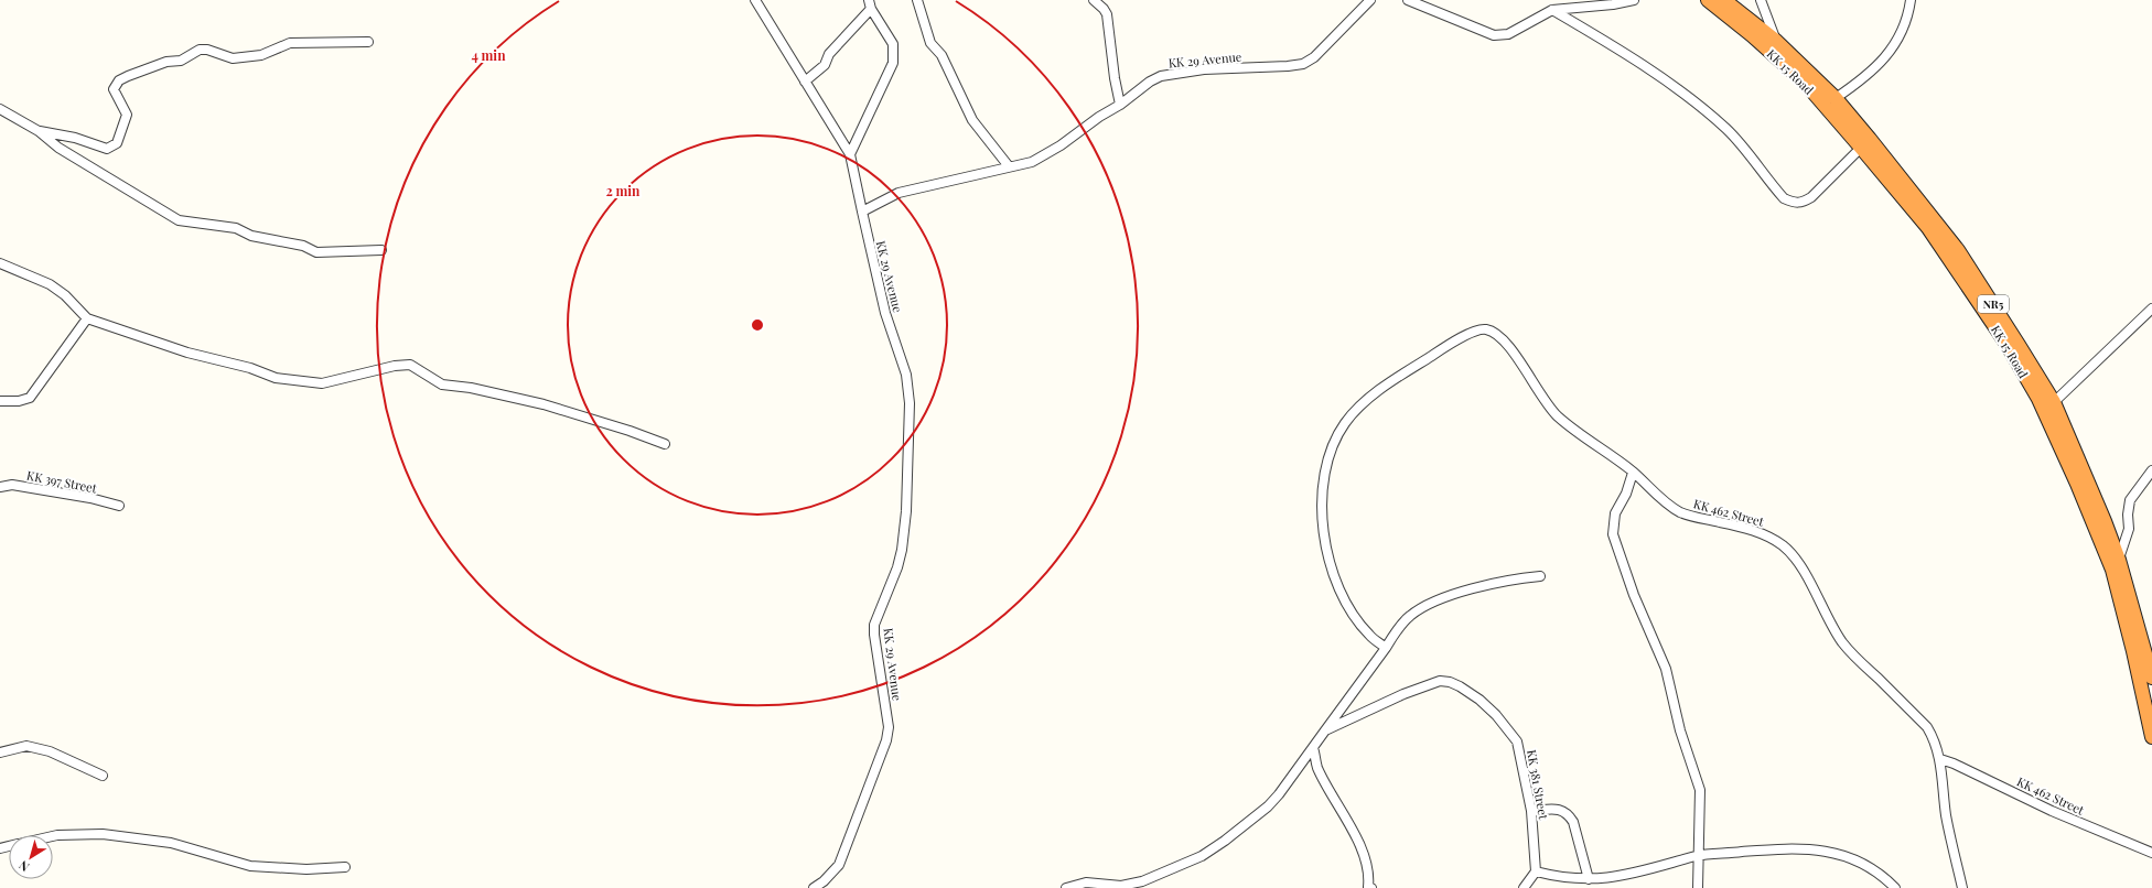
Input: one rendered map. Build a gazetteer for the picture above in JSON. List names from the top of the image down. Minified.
{"streets":{"highway":["KK 15 Road","NR5"],"street":["KK 29 Avenue","KK 397 Street","KK 462 Street","KK 381 Street"]},"north":"bottom left","rings":["4 min","2 min"]}
